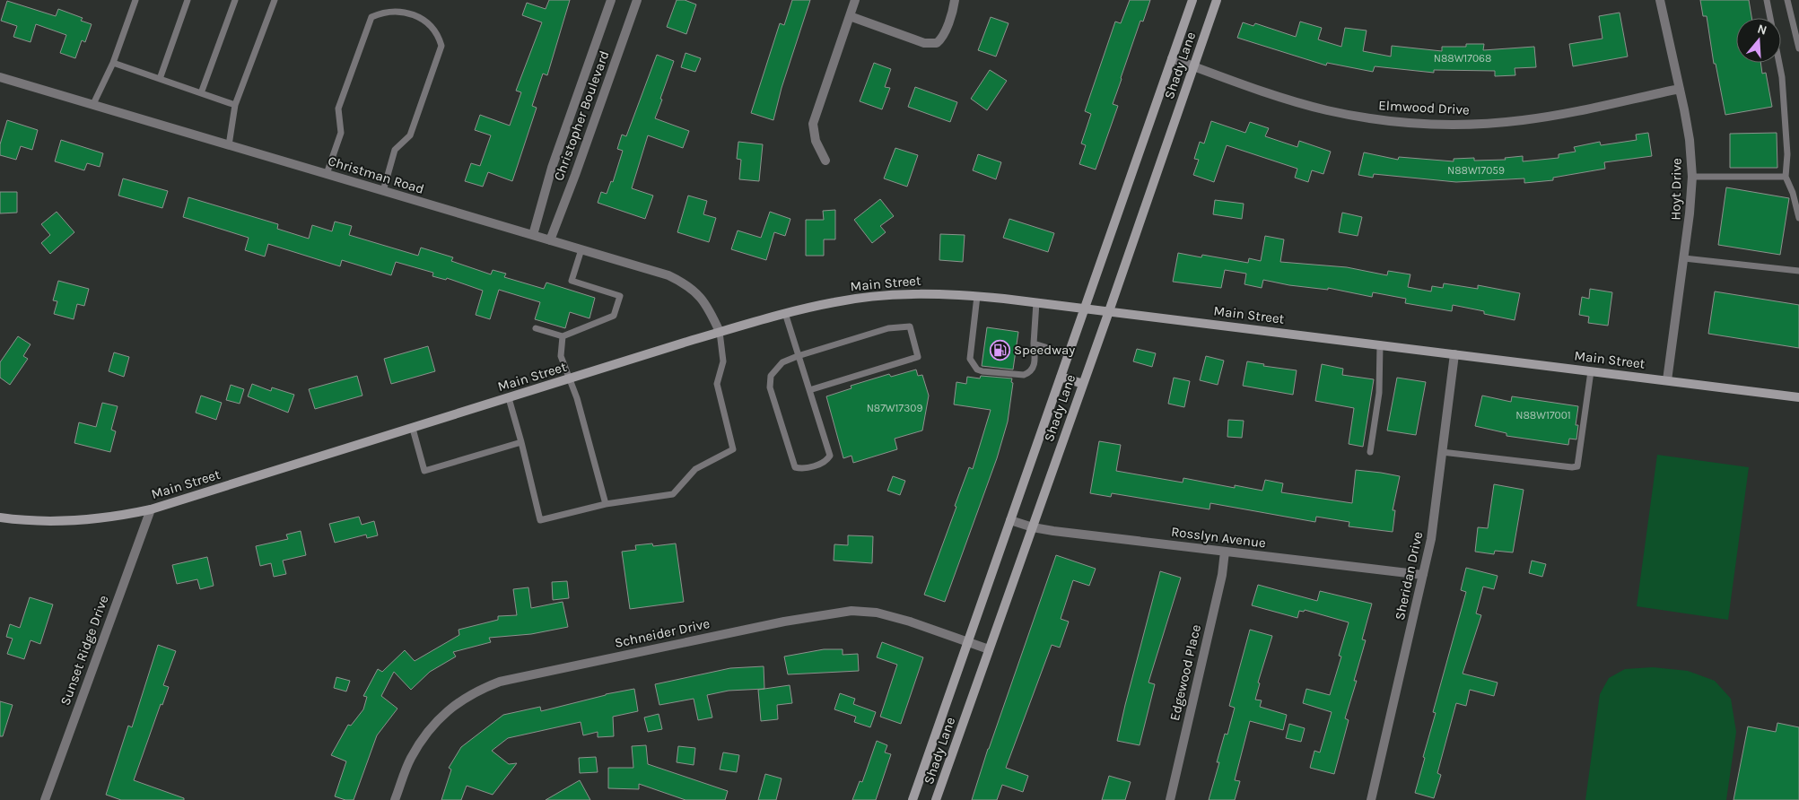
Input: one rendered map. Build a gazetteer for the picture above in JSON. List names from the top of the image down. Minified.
{"streets":{"main road":["Shady Lane","Main Street"],"street":["Elmwood Drive","Christopher Boulevard","Christman Road","Hoyt Drive","Rosslyn Avenue","Sheridan Drive","Schneider Drive","Sunset Ridge Drive","Edgewood Place"]},"crossings":[["Shady Lane","Elmwood Drive"],["Shady Lane","Main Street"],["Shady Lane","Rosslyn Avenue"],["Shady Lane","Schneider Drive"],["Elmwood Drive","Hoyt Drive"],["Christopher Boulevard","Christman Road"],["Christman Road","Main Street"],["Hoyt Drive","Main Street"],["Main Street","Sheridan Drive"],["Main Street","Sunset Ridge Drive"],["Rosslyn Avenue","Sheridan Drive"],["Rosslyn Avenue","Edgewood Place"]],"places":{"fuel station":["Speedway"]},"house_numbers":["N88W17068","N88W17059","N87W17309","N88W17001"],"north":"top"}
